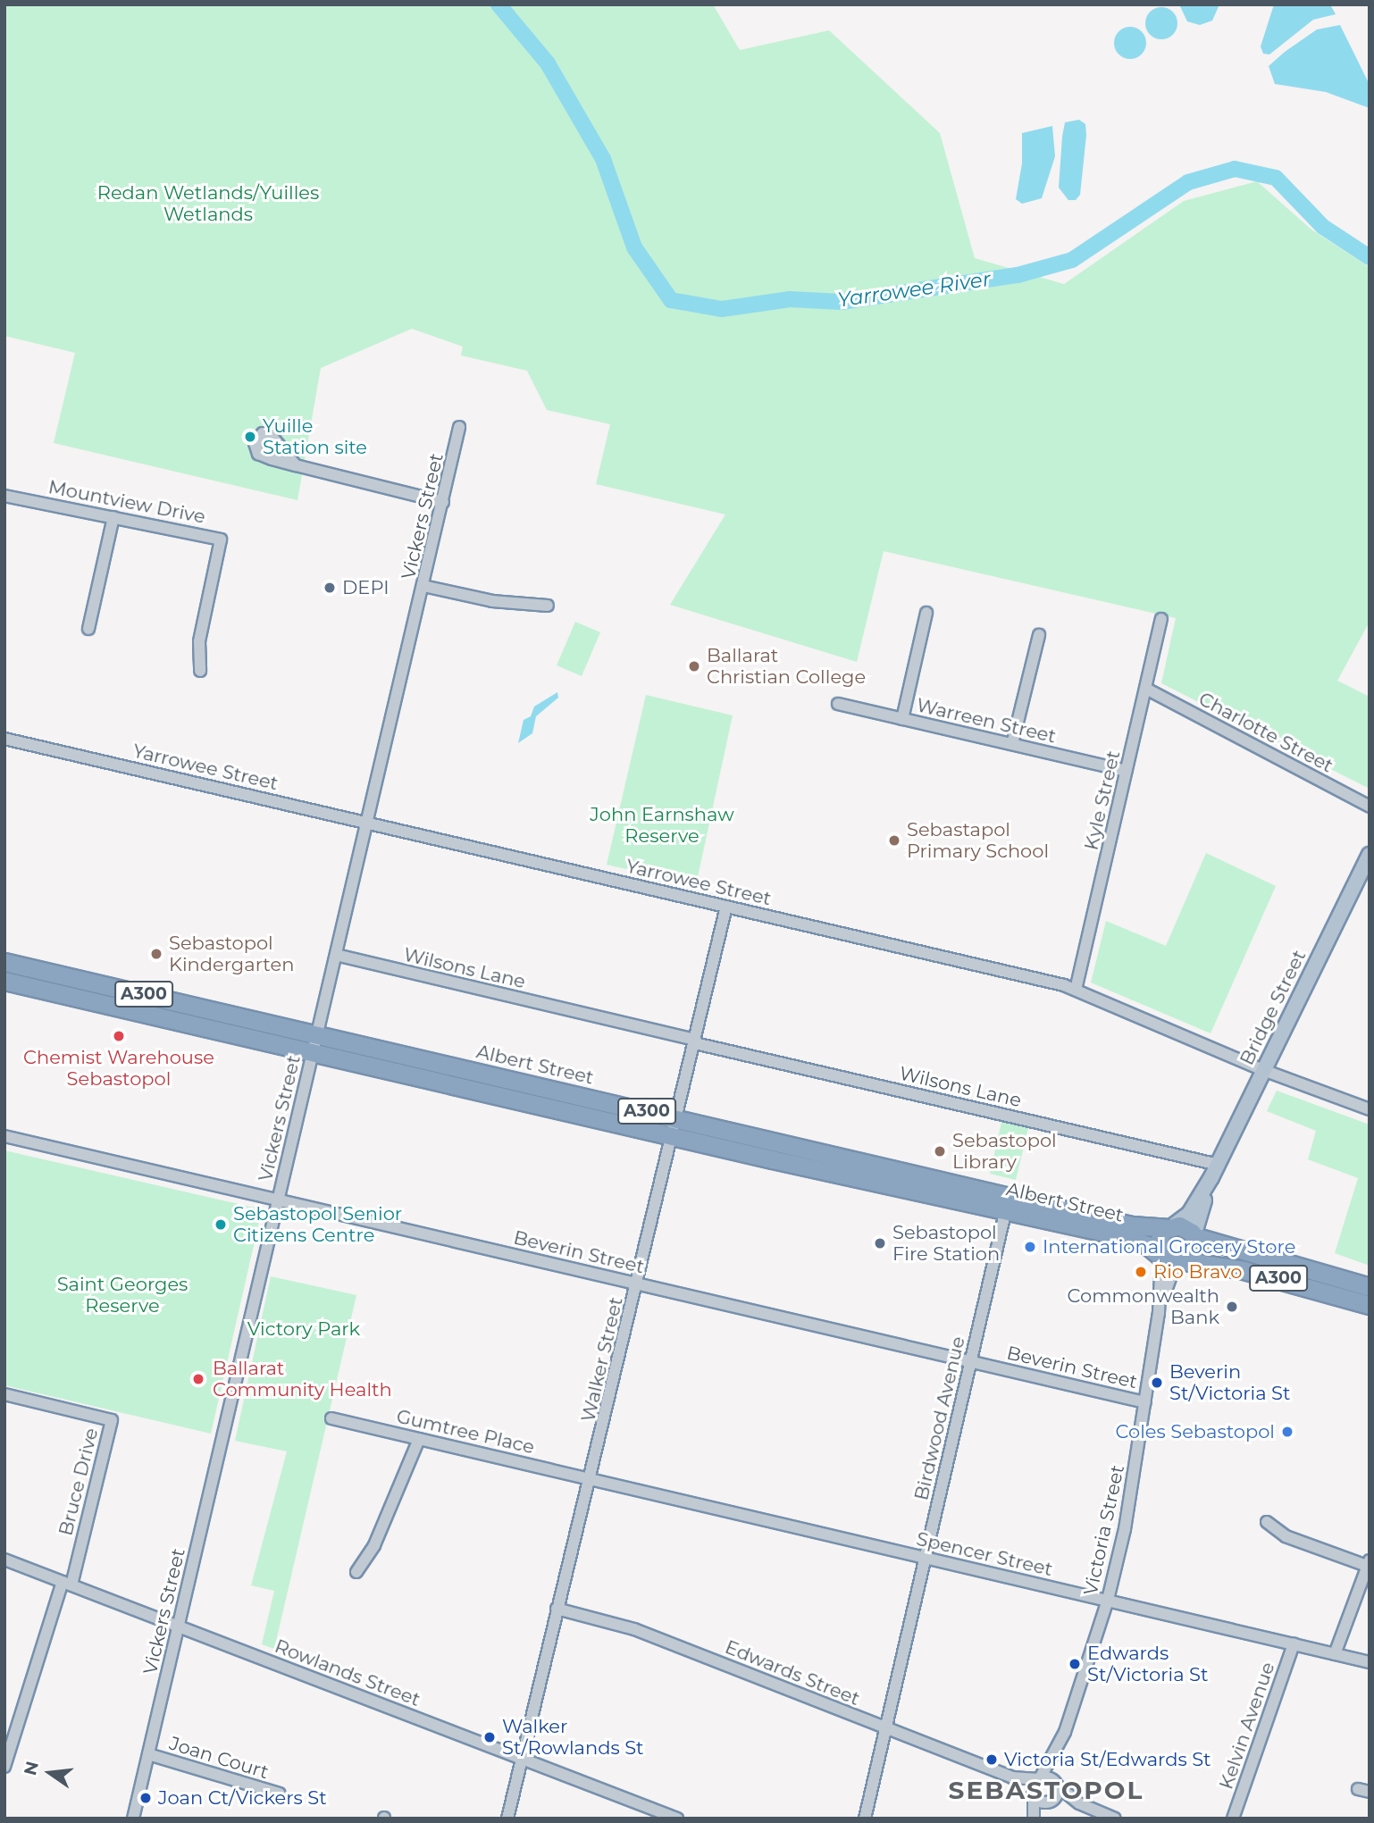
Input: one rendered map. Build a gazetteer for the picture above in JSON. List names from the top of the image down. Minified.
{"streets":{"highway":["A300","Albert Street"],"main road":["Bridge Street"],"street":["Mountview Drive","Vickers Street","Warreen Street","Charlotte Street","Yarrowee Street","Kyle Street","Wilsons Lane","Beverin Street","Walker Street","Birdwood Avenue","Gumtree Place","Bruce Drive","Victoria Street","Spencer Street","Rowlands Street","Edwards Street","Kelvin Avenue","Joan Court"]},"crossings":[["Vickers Street","Yarrowee Street"],["Vickers Street","Wilsons Lane"],["Vickers Street","Albert Street"],["Vickers Street","Beverin Street"],["Vickers Street","Rowlands Street"],["Vickers Street","Joan Court"],["Warreen Street","Kyle Street"],["Charlotte Street","Kyle Street"],["Yarrowee Street","Kyle Street"],["Yarrowee Street","Bridge Street"],["Yarrowee Street","Walker Street"],["Wilsons Lane","Bridge Street"],["Wilsons Lane","Walker Street"],["A300","Albert Street"],["A300","Victoria Street"],["Albert Street","Walker Street"],["Albert Street","Birdwood Avenue"],["Albert Street","Victoria Street"],["Beverin Street","Walker Street"],["Beverin Street","Birdwood Avenue"],["Beverin Street","Victoria Street"],["Walker Street","Gumtree Place"],["Walker Street","Spencer Street"],["Walker Street","Rowlands Street"],["Walker Street","Edwards Street"],["Birdwood Avenue","Spencer Street"],["Birdwood Avenue","Edwards Street"],["Gumtree Place","Spencer Street"],["Bruce Drive","Rowlands Street"],["Victoria Street","Spencer Street"],["Victoria Street","Edwards Street"],["Spencer Street","Kelvin Avenue"]],"districts":["SEBASTOPOL"],"water":["Yarrowee River"],"parks":["Redan Wetlands/Yuilles Wetlands","John Earnshaw Reserve","Saint Georges Reserve","Victory Park"],"places":["Yuille Station site","DEPI","Ballarat Christian College","Sebastapol Primary School","Sebastopol Kindergarten","Chemist Warehouse Sebastopol","Sebastopol Library","Sebastopol Senior Citizens Centre","Sebastopol Fire Station","International Grocery Store","Rio Bravo","Commonwealth Bank","Ballarat Community Health","Beverin St/Victoria St","Coles Sebastopol","Edwards St/Victoria St","Walker St/Rowlands St","Victoria St/Edwards St","Joan Ct/Vickers St"],"north":"left"}
